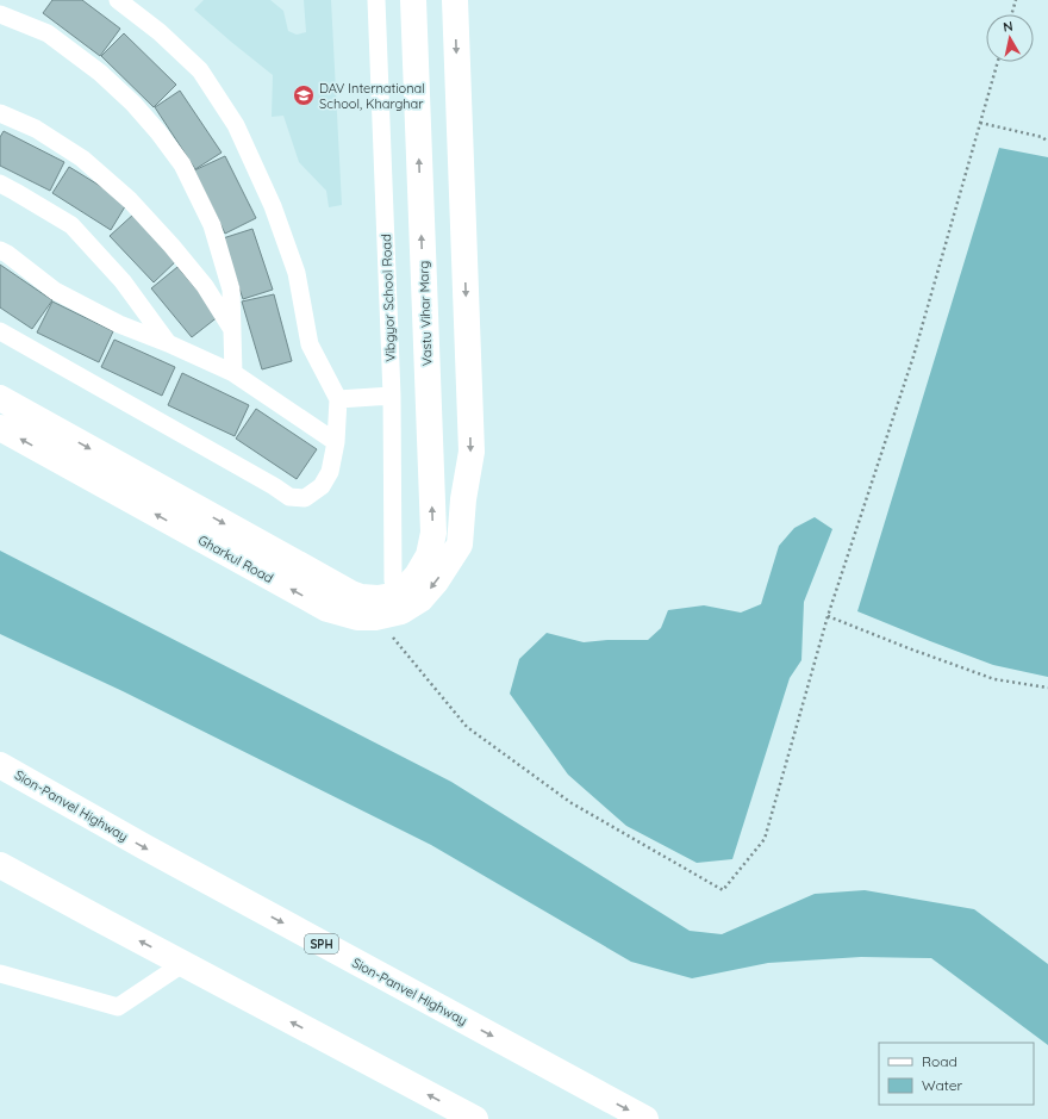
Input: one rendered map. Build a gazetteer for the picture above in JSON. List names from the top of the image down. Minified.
{"streets":{"main road":["Vastu Vihar Marg","Gharkul Road","Sion-Panvel Highway","SPH"],"street":["Vibgyor School Road"]},"crossings":[["Vibgyor School Road","Vastu Vihar Marg"],["Vibgyor School Road","Gharkul Road"],["Vastu Vihar Marg","Gharkul Road"]],"places":{"school or university":["DAV International School, Kharghar"]},"legend":["Road","Water"],"north":"top"}
